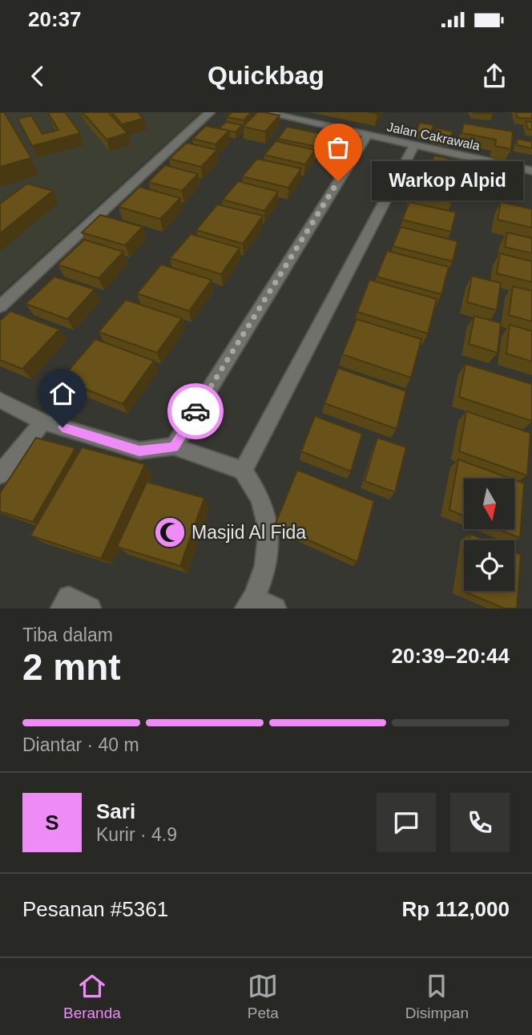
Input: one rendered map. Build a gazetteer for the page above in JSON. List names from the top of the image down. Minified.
{"streets":{"street":["Jalan Cakrawala"]},"places":{"other":["Warkop Alpid"],"mosque":["Masjid Al Fida"]},"north":"bottom","page":{"status":"20:37","header":"Quickbag","bubble":"Warkop Alpid","heading":["2 mnt","Tiba dalam","20:39–20:44"],"panel":["Sari","Kurir · 4.9","Pesanan #5361","Rp 112,000"],"bar":"Diantar · 40 m","round":"S","tabs":["Beranda","Peta","Disimpan"]}}
